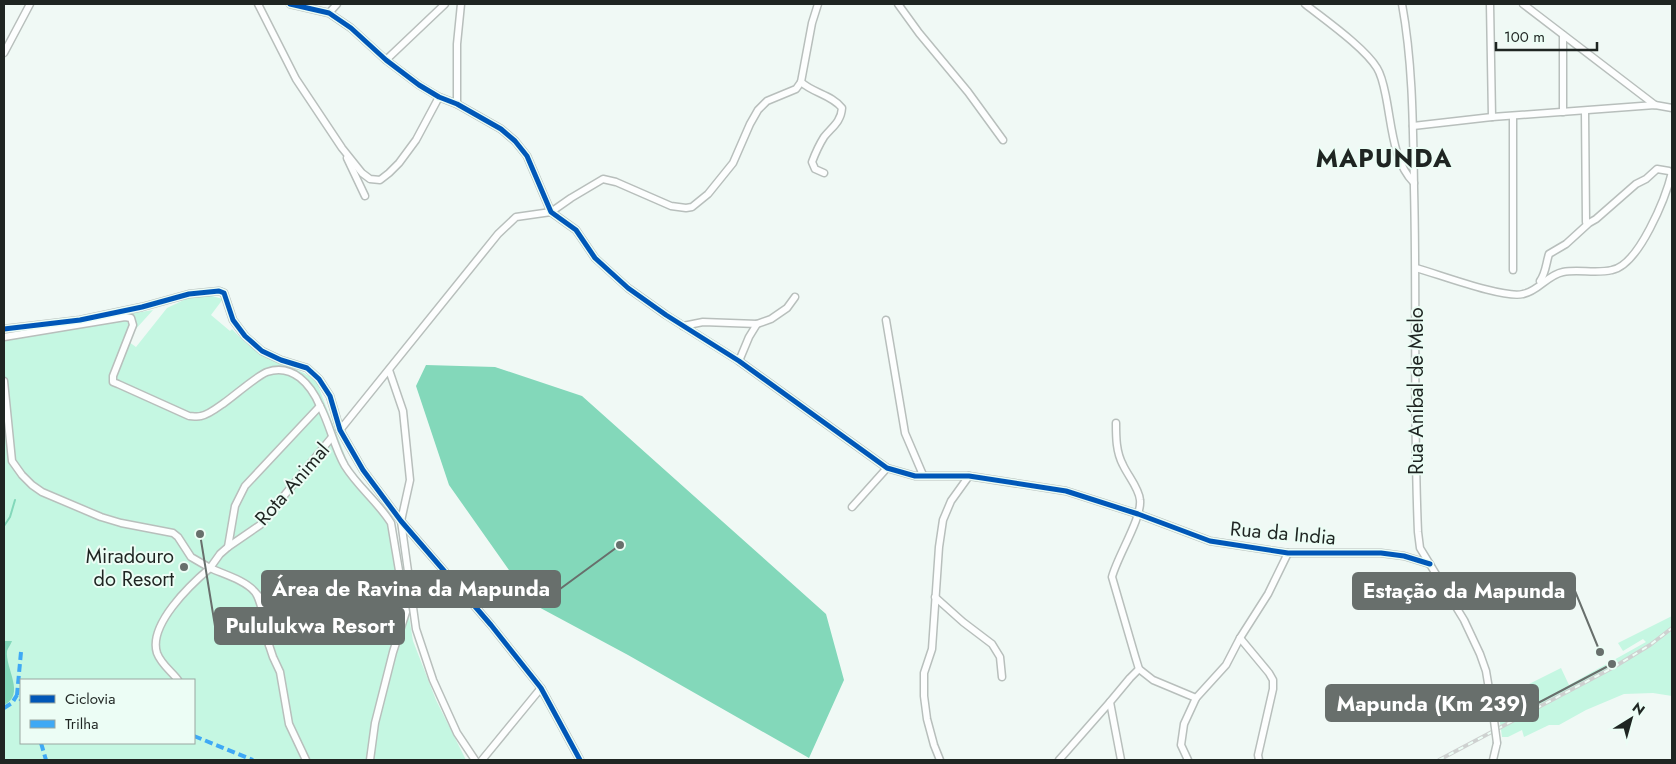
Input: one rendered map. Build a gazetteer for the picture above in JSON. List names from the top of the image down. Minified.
{"streets":{"street":["Rua Aníbal de Melo","Rota Animal","Rua da India"]},"crossings":[["Rua Aníbal de Melo","Rua da India"]],"districts":["MAPUNDA"],"places":["Pululukwa Resort","Área de Ravina da Mapunda","Miradouro do Resort","Estação da Mapunda","Mapunda (Km 239)"],"legend":["Ciclovia","Trilha"],"scale_bar":"100 m","north":"top right"}
